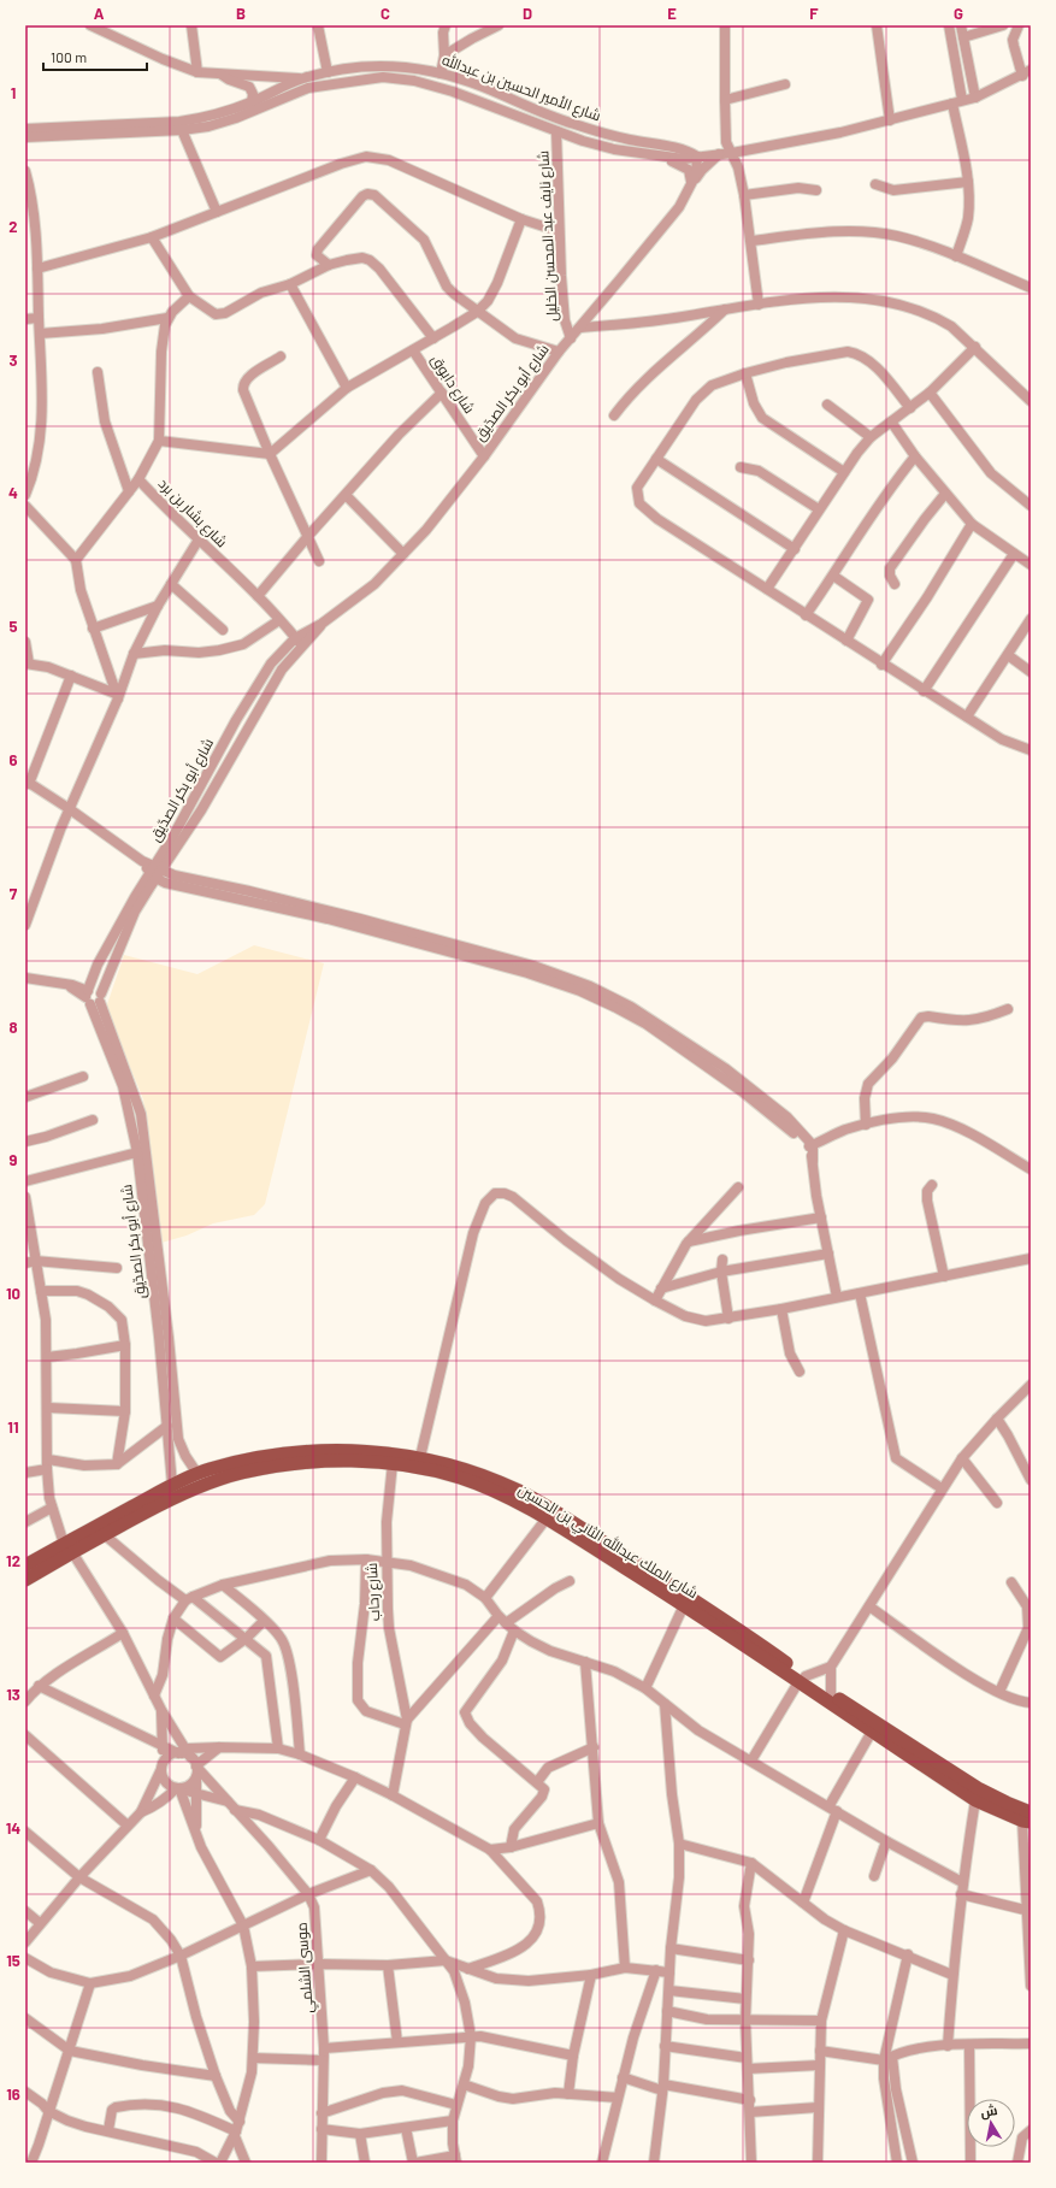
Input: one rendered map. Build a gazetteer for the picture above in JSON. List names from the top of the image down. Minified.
{"streets":{"main road":["شارع الملك عبدالله الثاني بن الحسين"],"street":["شارع الأمير الحسين بن عبدالله","شارع نايف عبد المحسن الخليل","شارع دابوق","شارع أبو بكر الصدّيق","شارع بشار بن برد","شارع رحاب","موسى الشلمي"]},"crossings":[["شارع الأمير الحسين بن عبدالله","شارع نايف عبد المحسن الخليل"],["شارع الأمير الحسين بن عبدالله","شارع أبو بكر الصدّيق"],["شارع نايف عبد المحسن الخليل","شارع أبو بكر الصدّيق"],["شارع دابوق","شارع أبو بكر الصدّيق"],["شارع أبو بكر الصدّيق","شارع بشار بن برد"],["شارع أبو بكر الصدّيق","شارع الملك عبدالله الثاني بن الحسين"],["شارع الملك عبدالله الثاني بن الحسين","شارع رحاب"]],"scale_bar":"100 m","north":"top","grid":{"columns":["A","B","C","D","E","F","G"],"rows":["1","2","3","4","5","6","7","8","9","10","11","12","13","14","15","16"]}}
